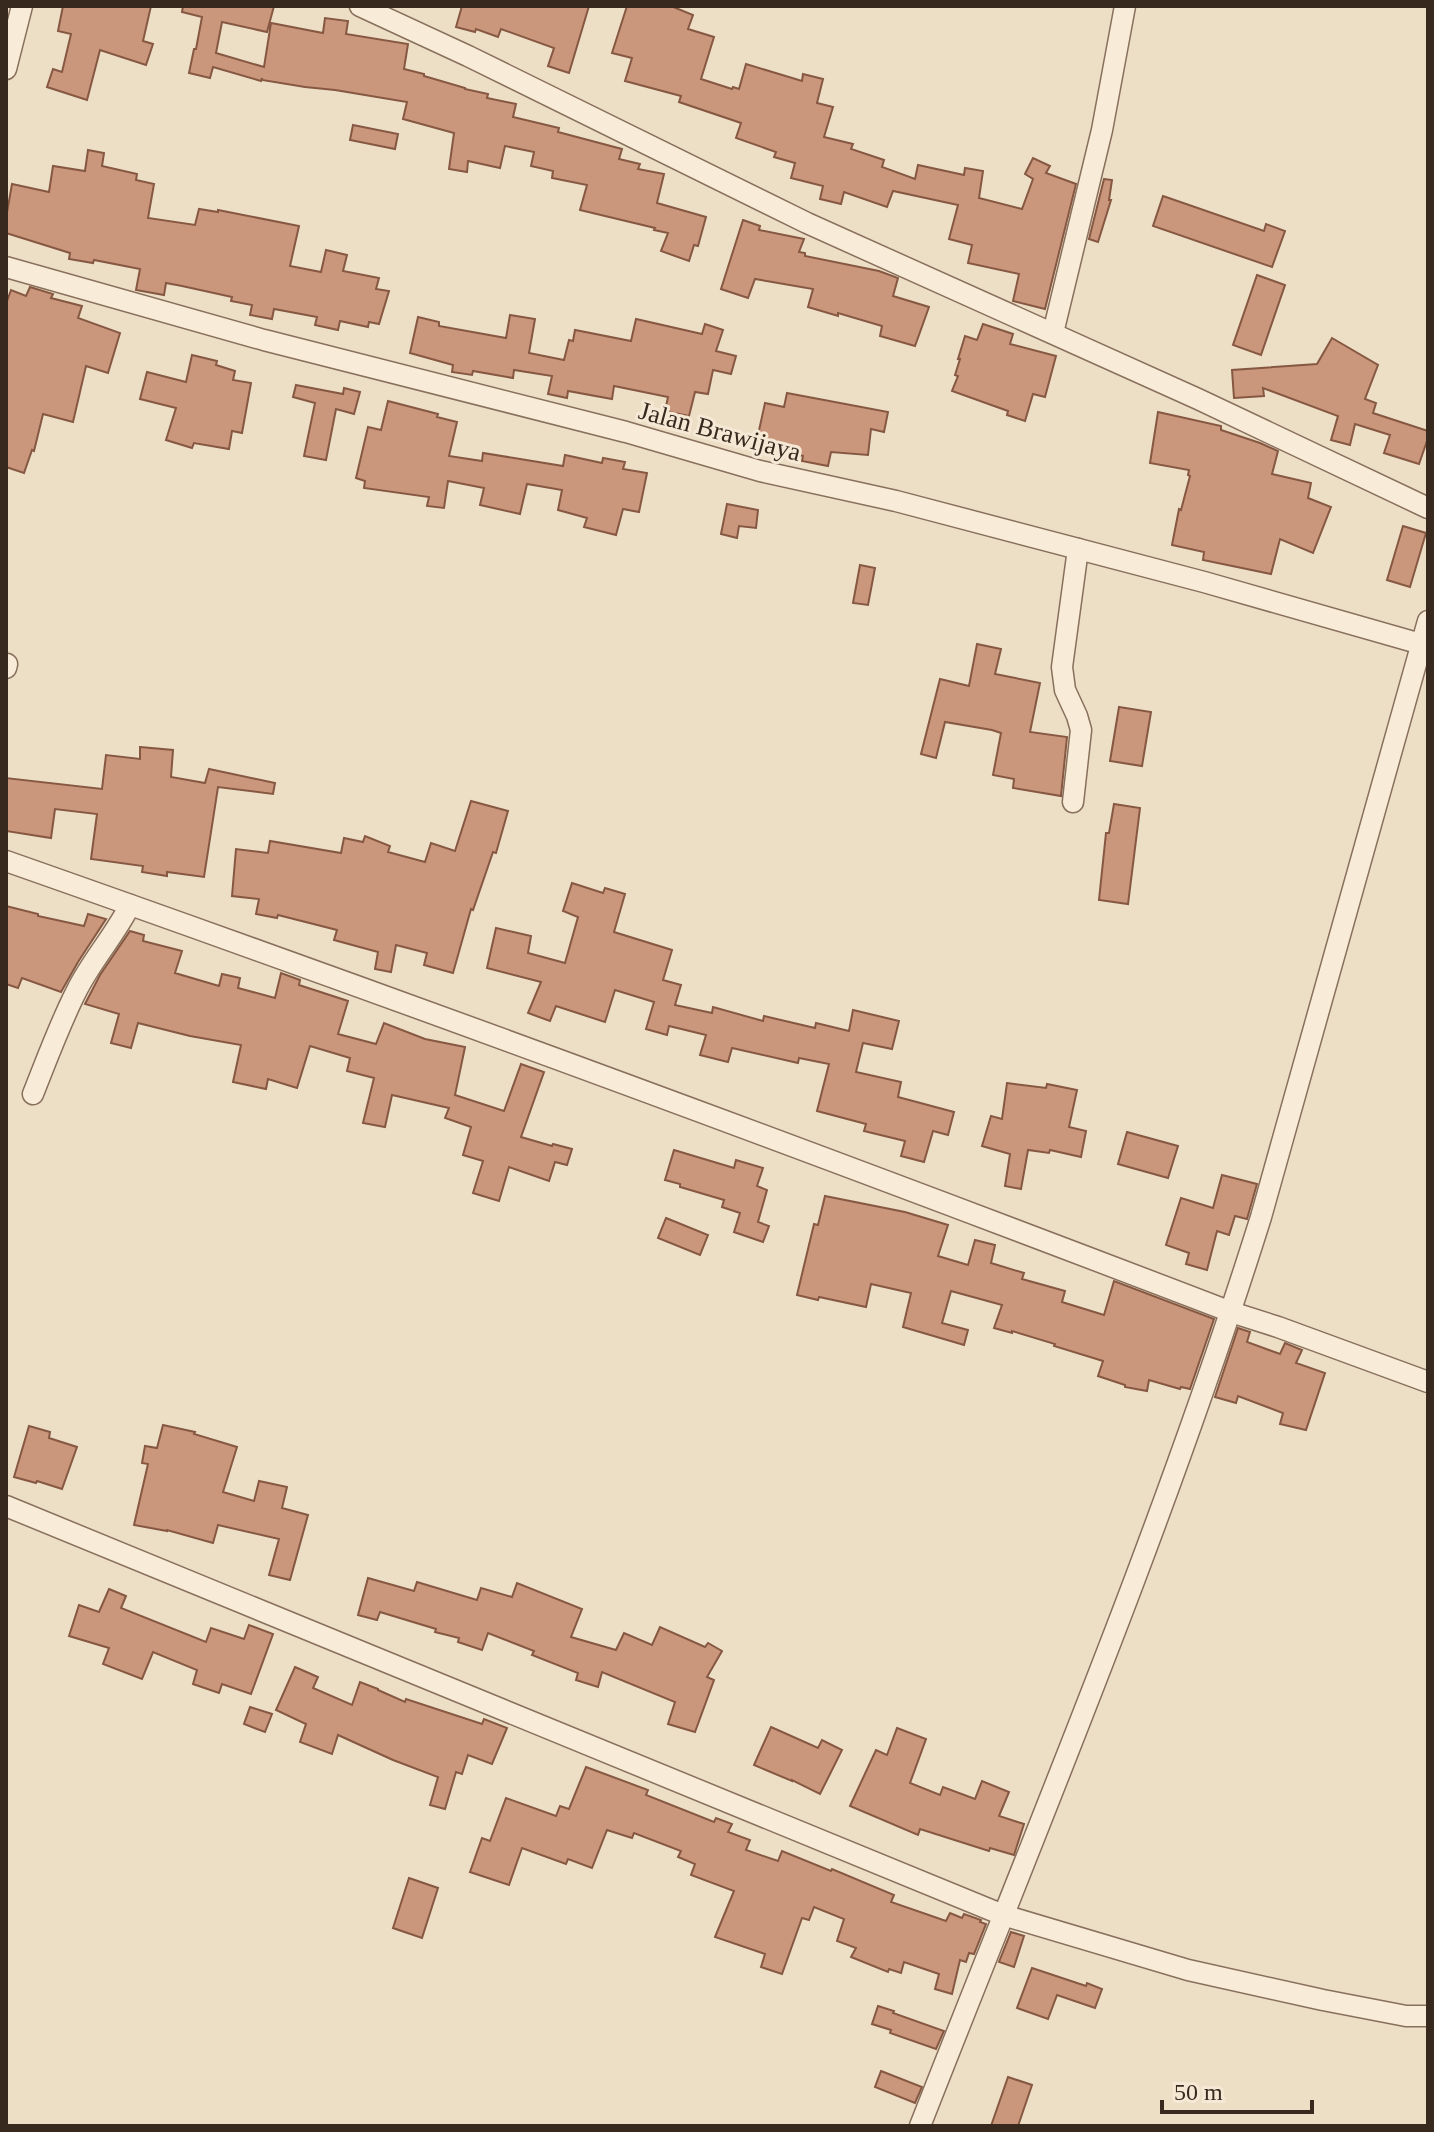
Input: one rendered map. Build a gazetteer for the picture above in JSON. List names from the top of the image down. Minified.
{"streets":{"street":["Jalan Brawijaya"]},"scale_bar":"50 m"}
